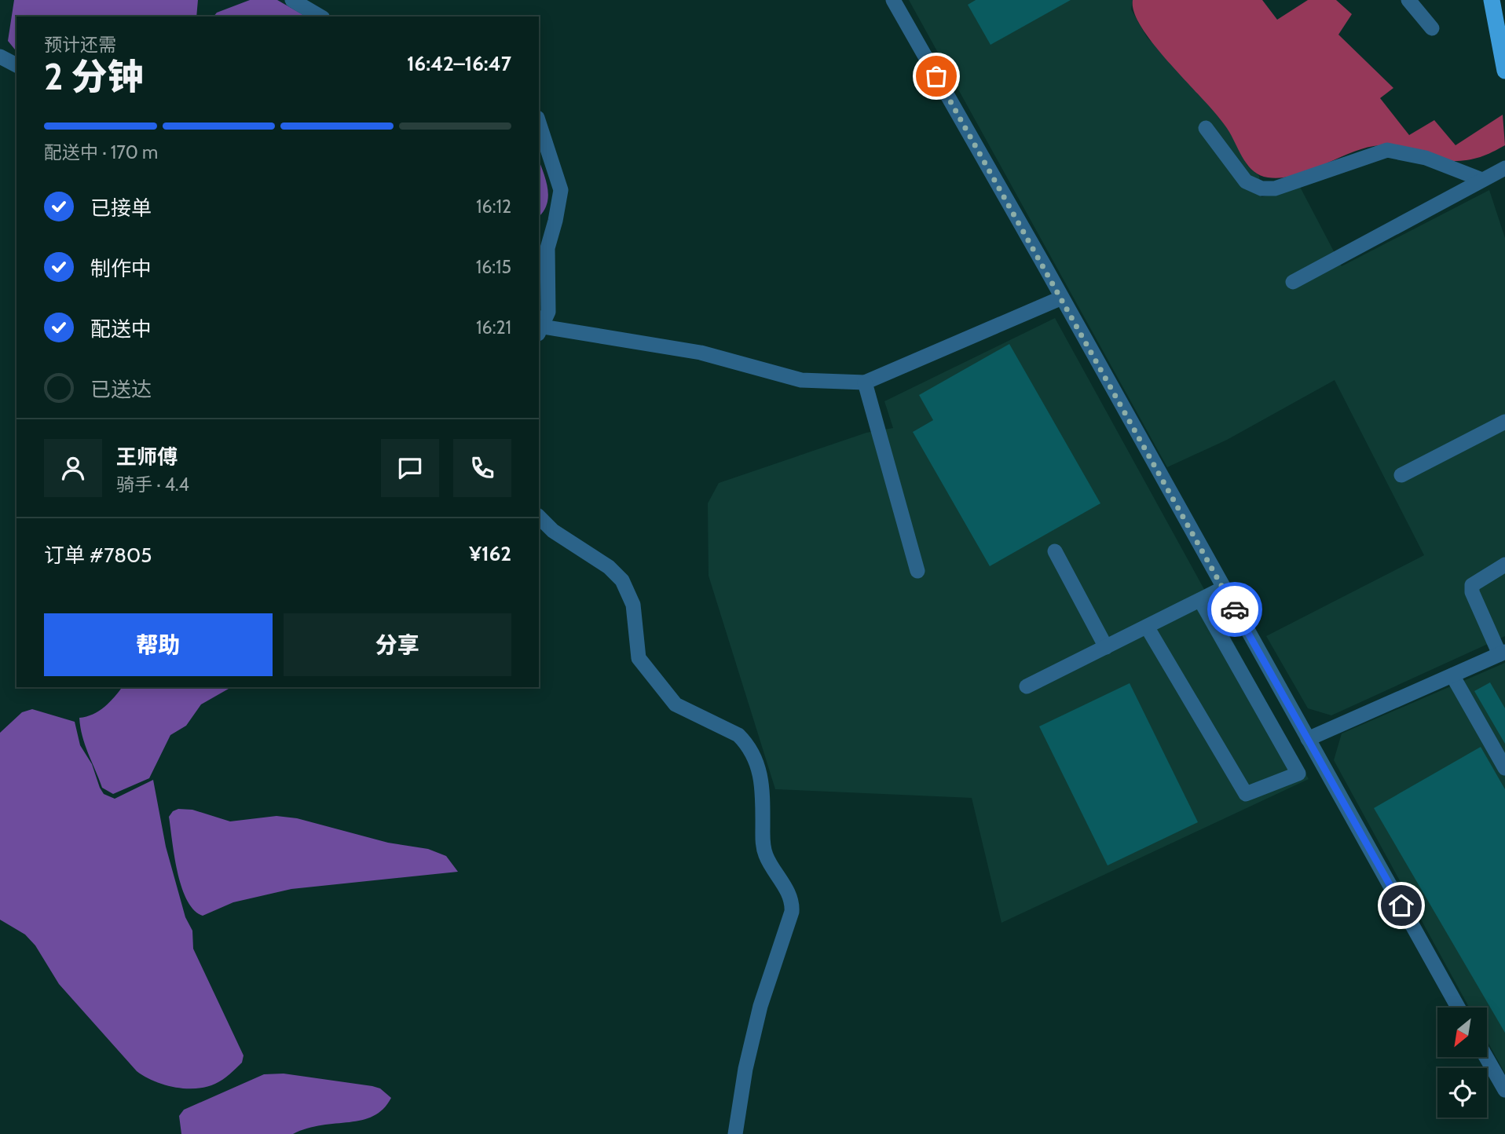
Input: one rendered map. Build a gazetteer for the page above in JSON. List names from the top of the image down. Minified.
{"north":"bottom left","page":{"heading":["2 分钟","预计还需","16:42–16:47"],"panel":["王师傅","骑手 · 4.4","订单 #7805","¥162"],"bar":"配送中 · 170 m","list":[["已接单","16:12"],["制作中","16:15"],["配送中","16:21"],"已送达"],"buttons":["帮助","分享"]}}
